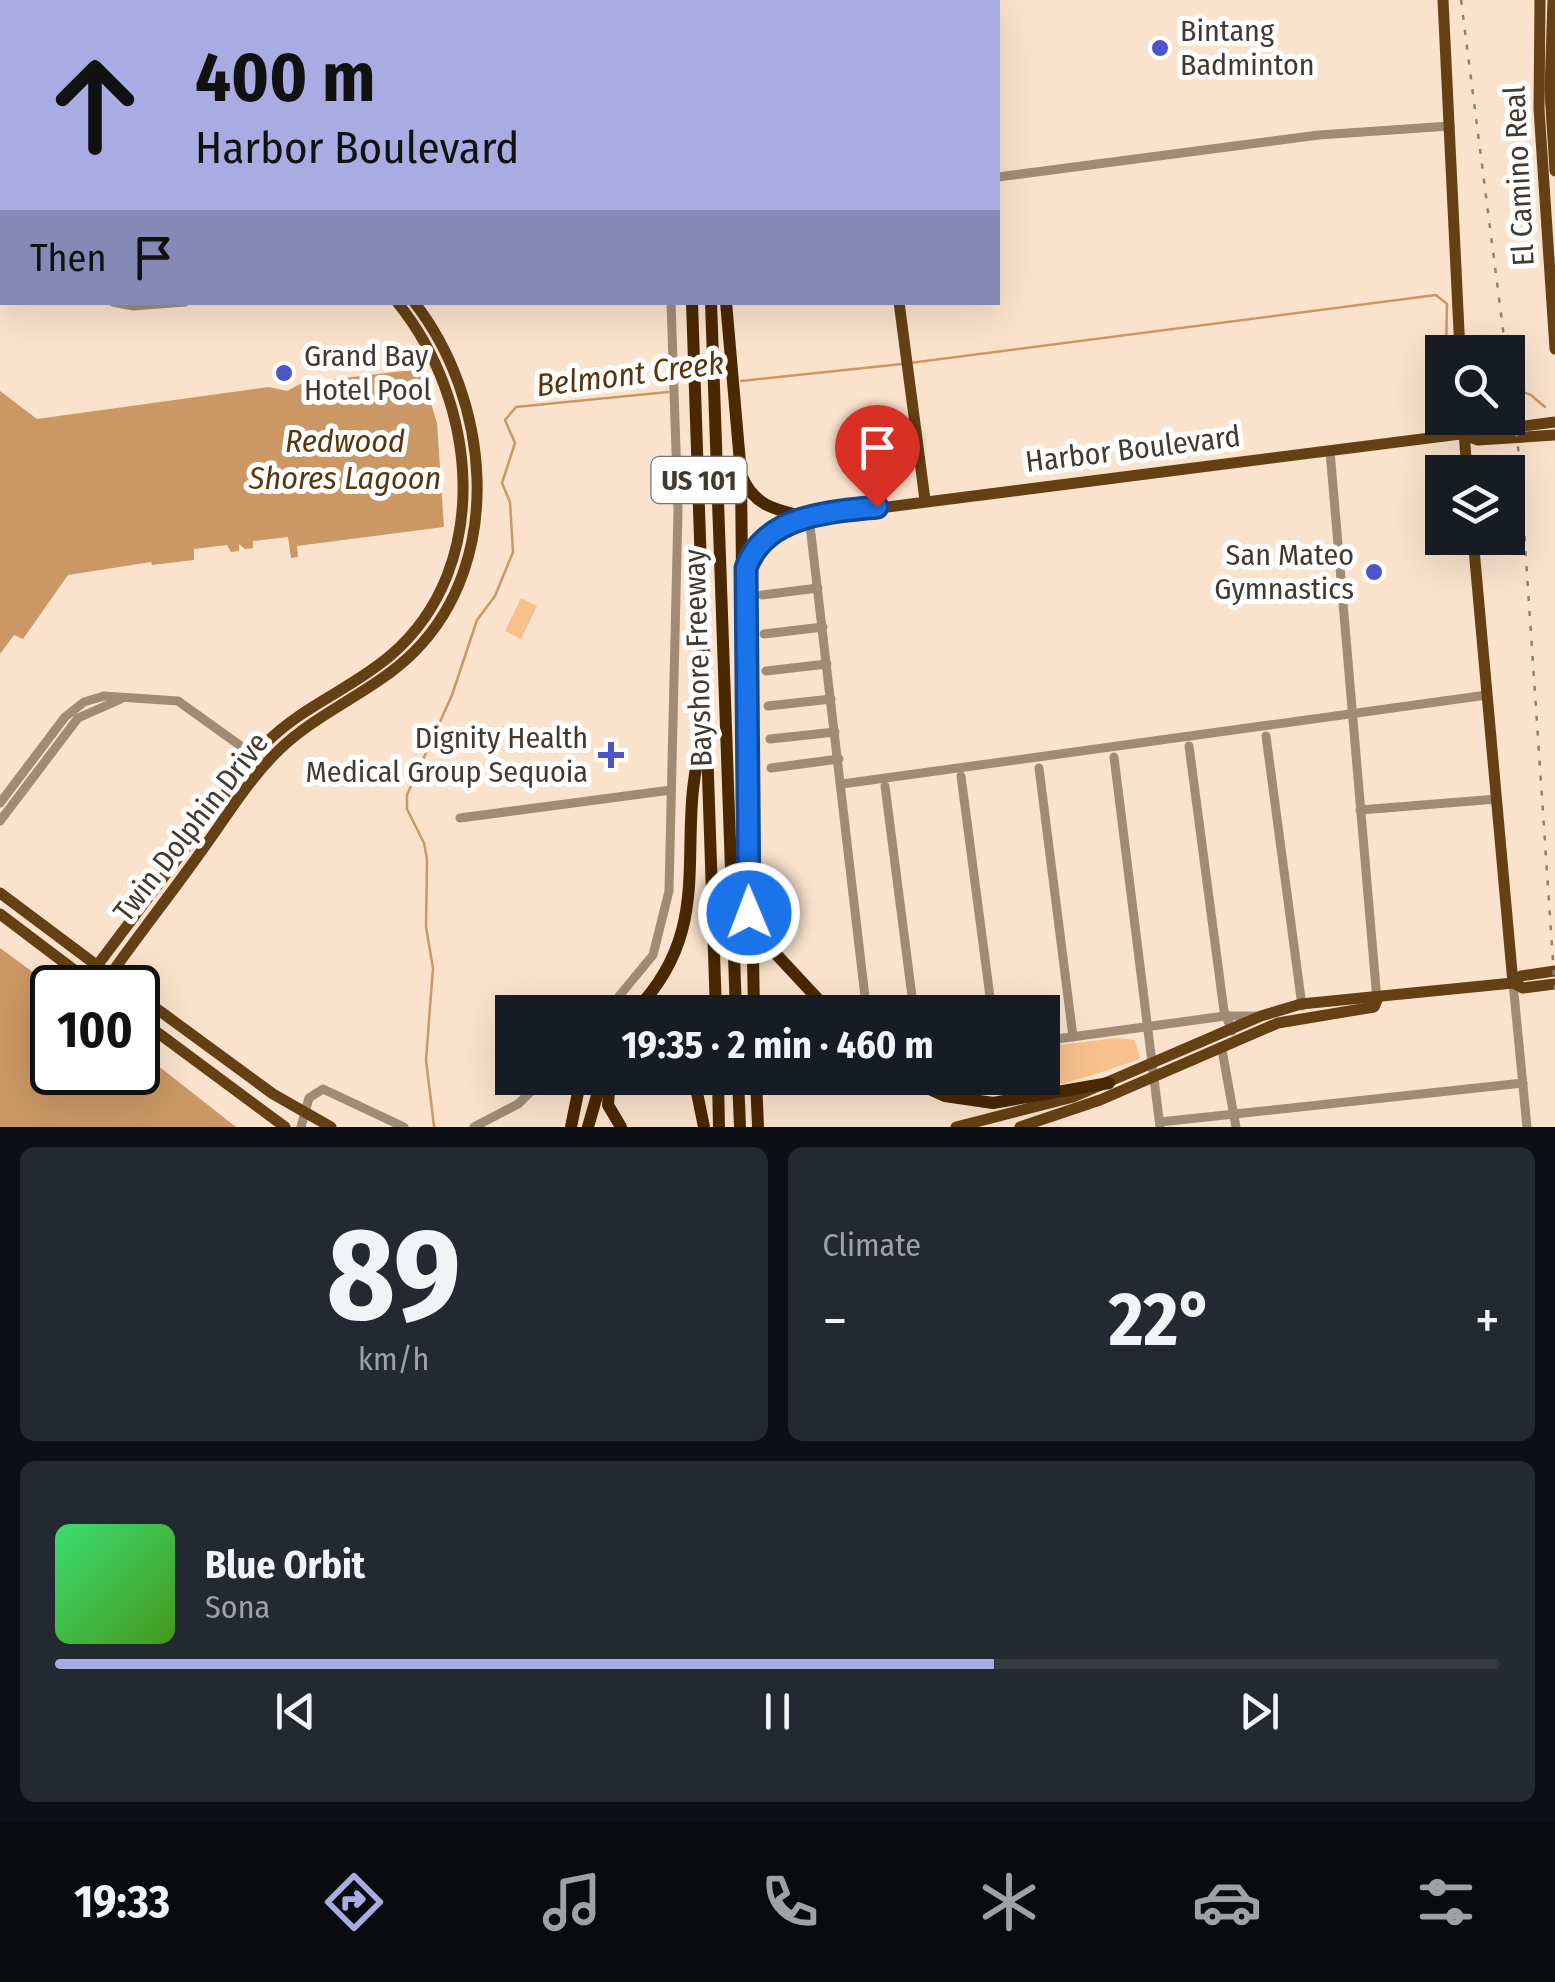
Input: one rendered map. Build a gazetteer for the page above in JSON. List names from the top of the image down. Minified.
{"streets":{"highway":["US 101","Bayshore Freeway"],"main road":["El Camino Real","Harbor Boulevard","Twin Dolphin Drive"]},"water":["Belmont Creek","Redwood Shores Lagoon"],"places":{"other":["Bintang Badminton","Grand Bay Hotel Pool","San Mateo Gymnastics"],"health":["Dignity Health Medical Group Sequoia"]},"page":{"turn":["400 m","Harbor Boulevard"],"then":"Then","limit":"100","trip":"19:35 · 2 min · 460 m","tile":[["89","km/h"],"Climate"],"heat":["−","22°","+"],"song":["Blue Orbit","Sona"],"tabs":"19:33"}}
